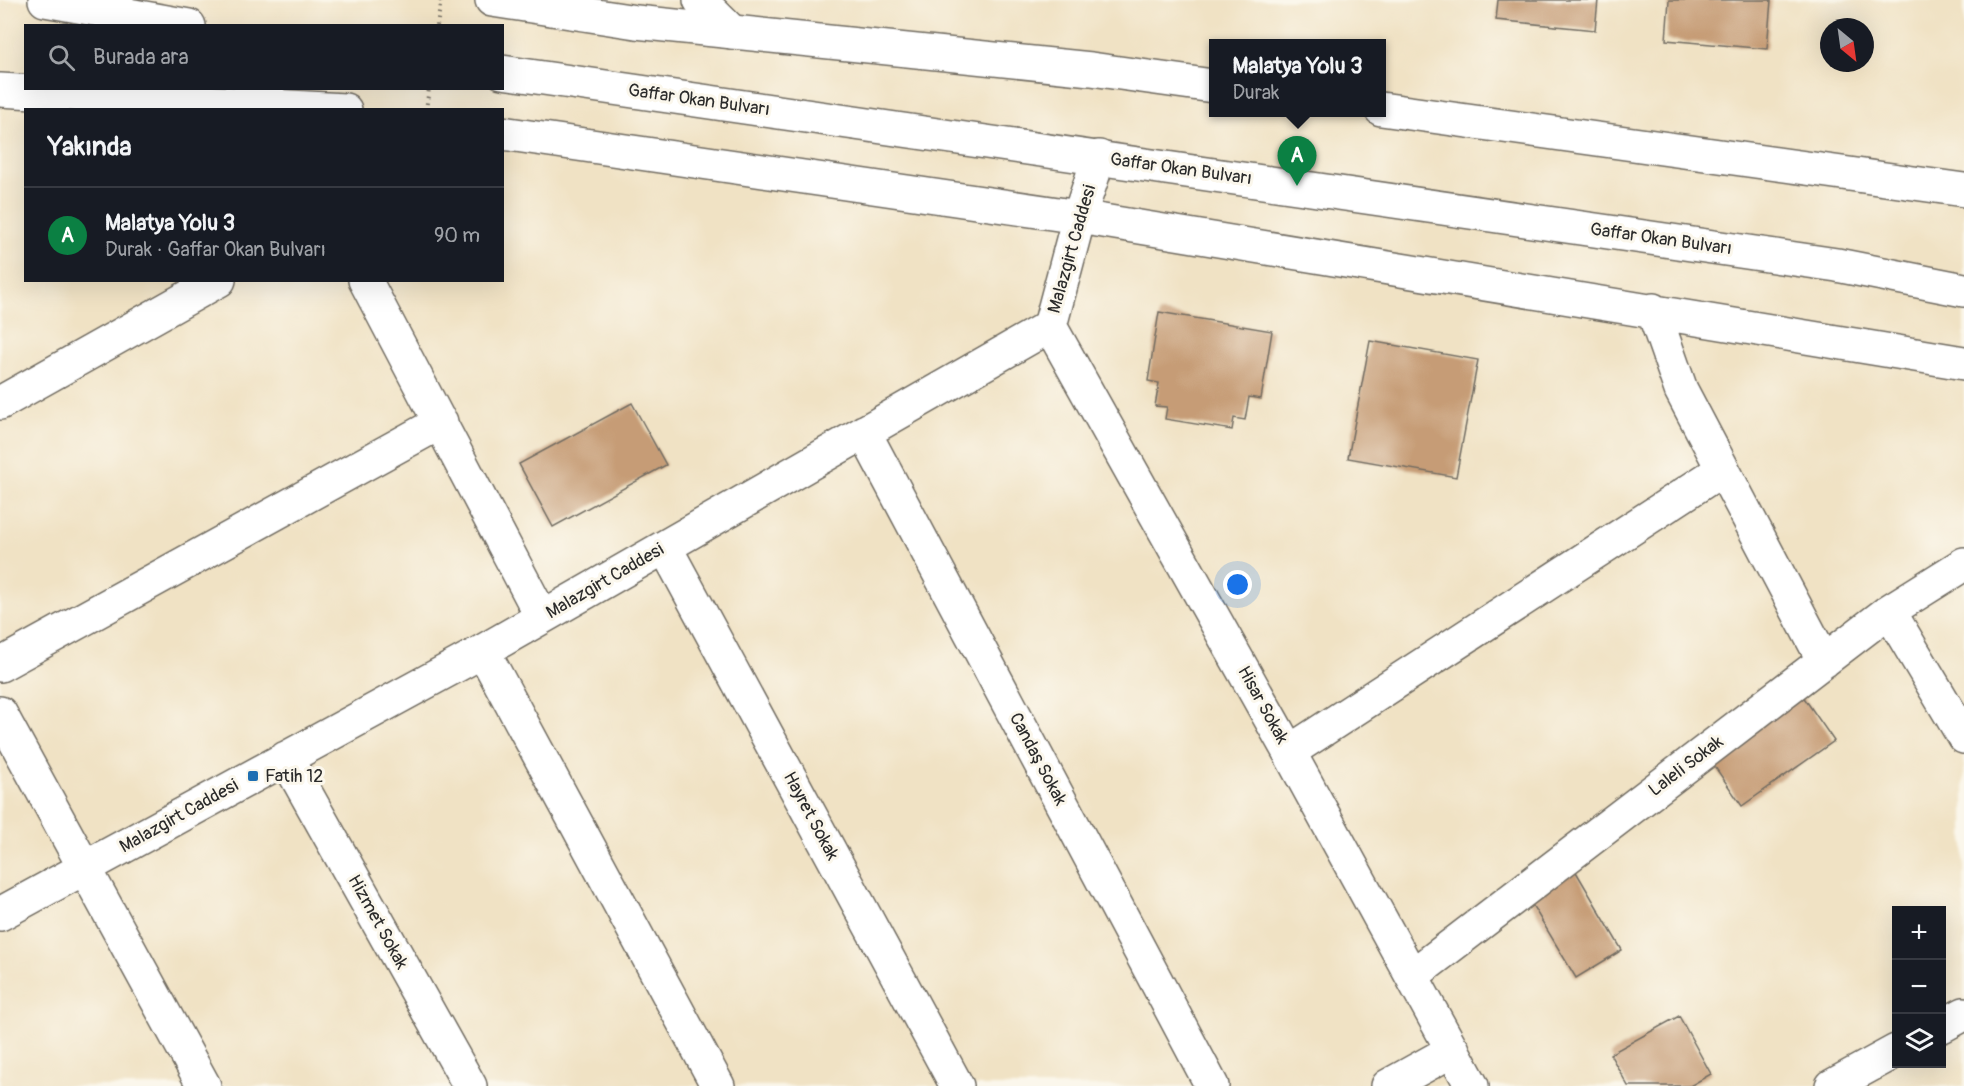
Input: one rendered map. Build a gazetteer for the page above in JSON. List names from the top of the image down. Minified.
{"streets":{"main road":["Gaffar Okan Bulvarı","Malazgirt Caddesi","Hisar Sokak","Candaş Sokak","Laleli Sokak","Hayret Sokak","Hizmet Sokak"]},"crossings":[["Gaffar Okan Bulvarı","Malazgirt Caddesi"],["Malazgirt Caddesi","Hisar Sokak"],["Malazgirt Caddesi","Candaş Sokak"],["Malazgirt Caddesi","Hayret Sokak"],["Malazgirt Caddesi","Hizmet Sokak"],["Hisar Sokak","Laleli Sokak"]],"places":{"transit":["Fatih 12"]},"north":"bottom right","page":{"search":"Burada ara","popup":["Malatya Yolu 3","Durak"],"heading":"Yakında","pins":"A","list":[{"mark":"A","name":"Malatya Yolu 3","note":"Durak · Gaffar Okan Bulvarı","value":"90 m"}],"map_buttons":["+","−"]}}
